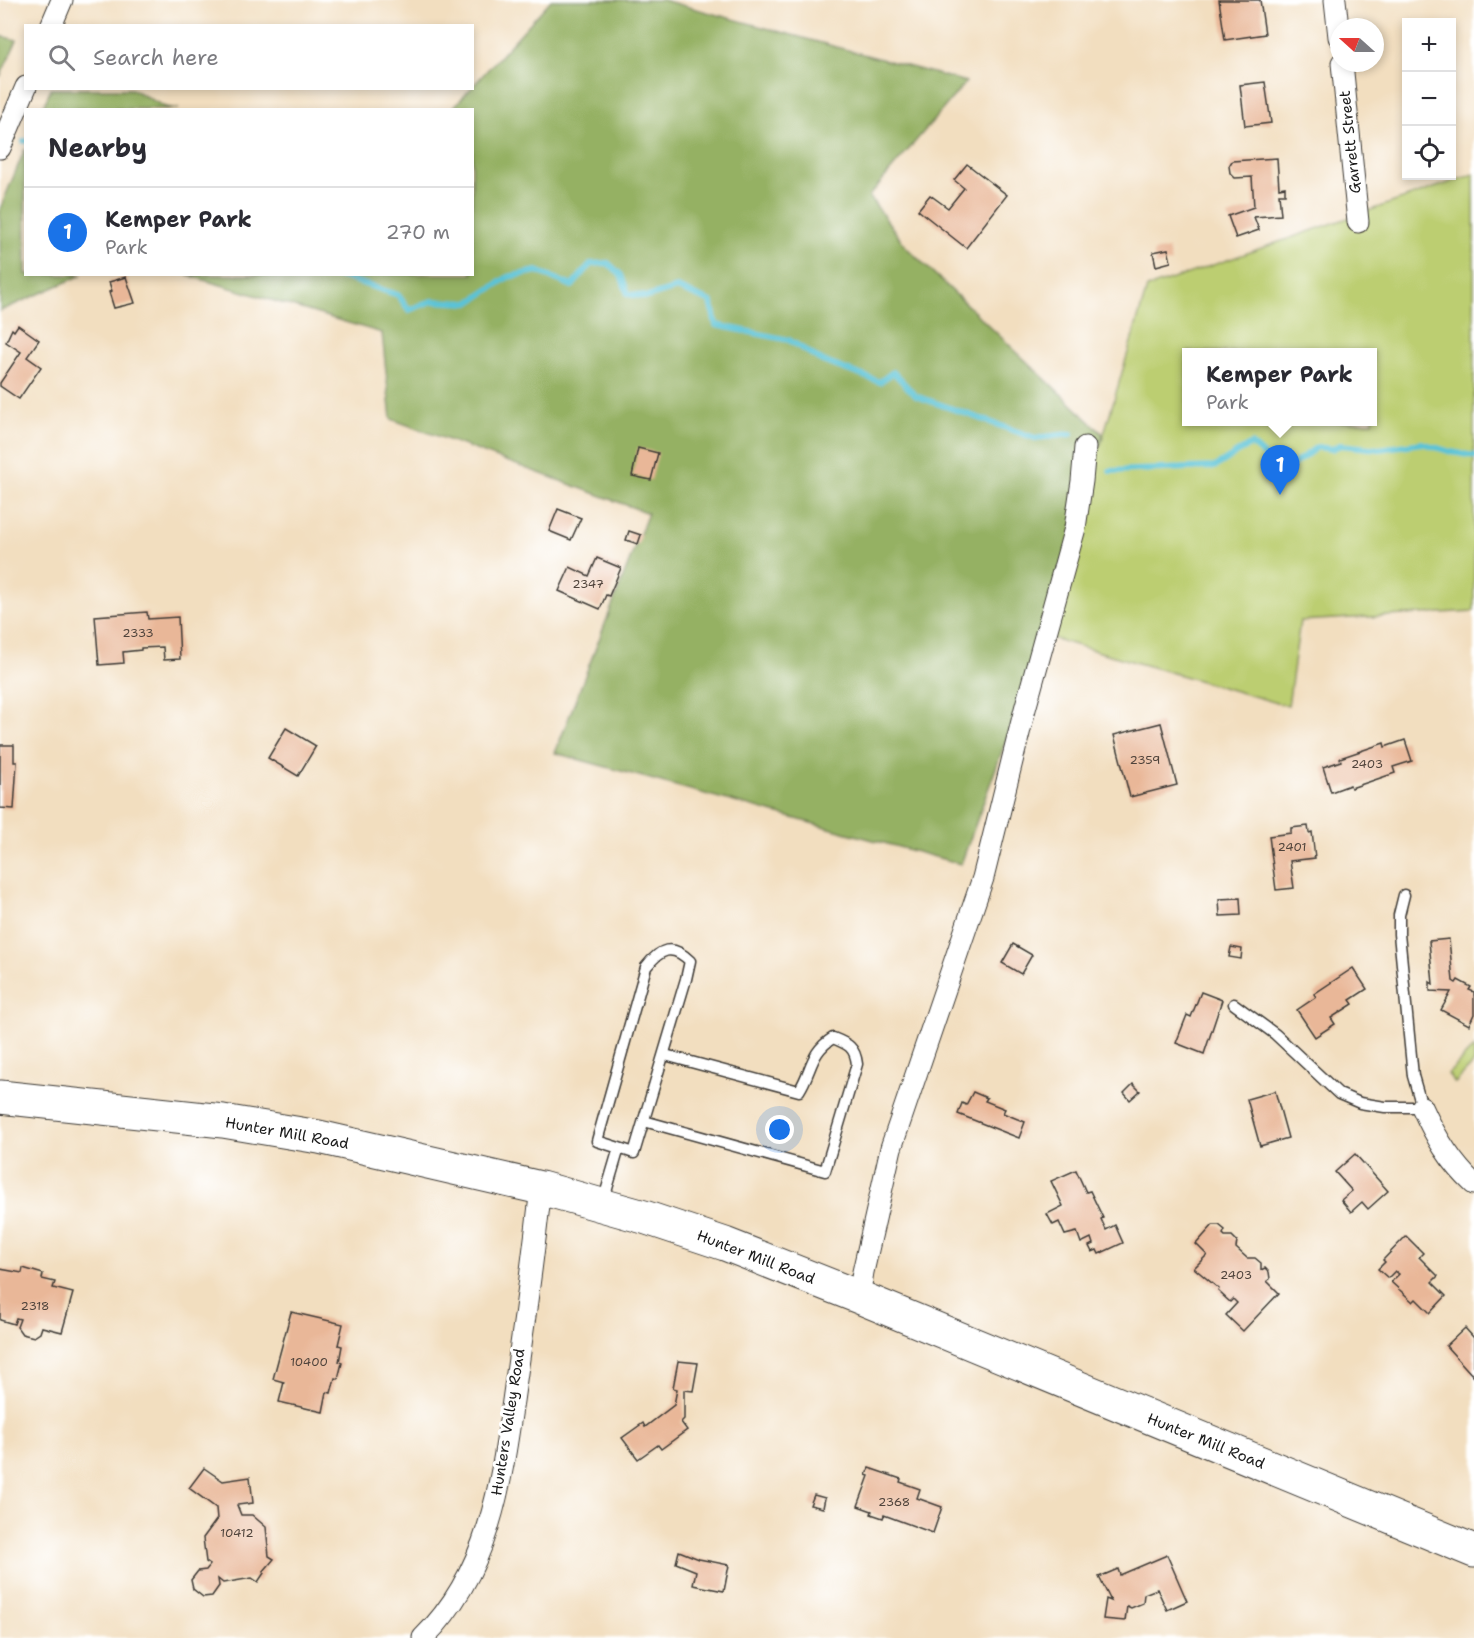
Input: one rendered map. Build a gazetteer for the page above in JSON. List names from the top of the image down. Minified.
{"streets":{"main road":["Hunter Mill Road"],"street":["Garrett Street","Hunters Valley Road"]},"crossings":[["Hunter Mill Road","Hunters Valley Road"]],"house_numbers":["2347","2333","2359","2403","2401","2403","2318","10400","2368","10412"],"north":"left","page":{"map_buttons":["+","−"],"search":"Search here","heading":"Nearby","list":[{"mark":"1","name":"Kemper Park","note":"Park","value":"270 m"}],"popup":["Kemper Park","Park"],"pins":"1"}}
